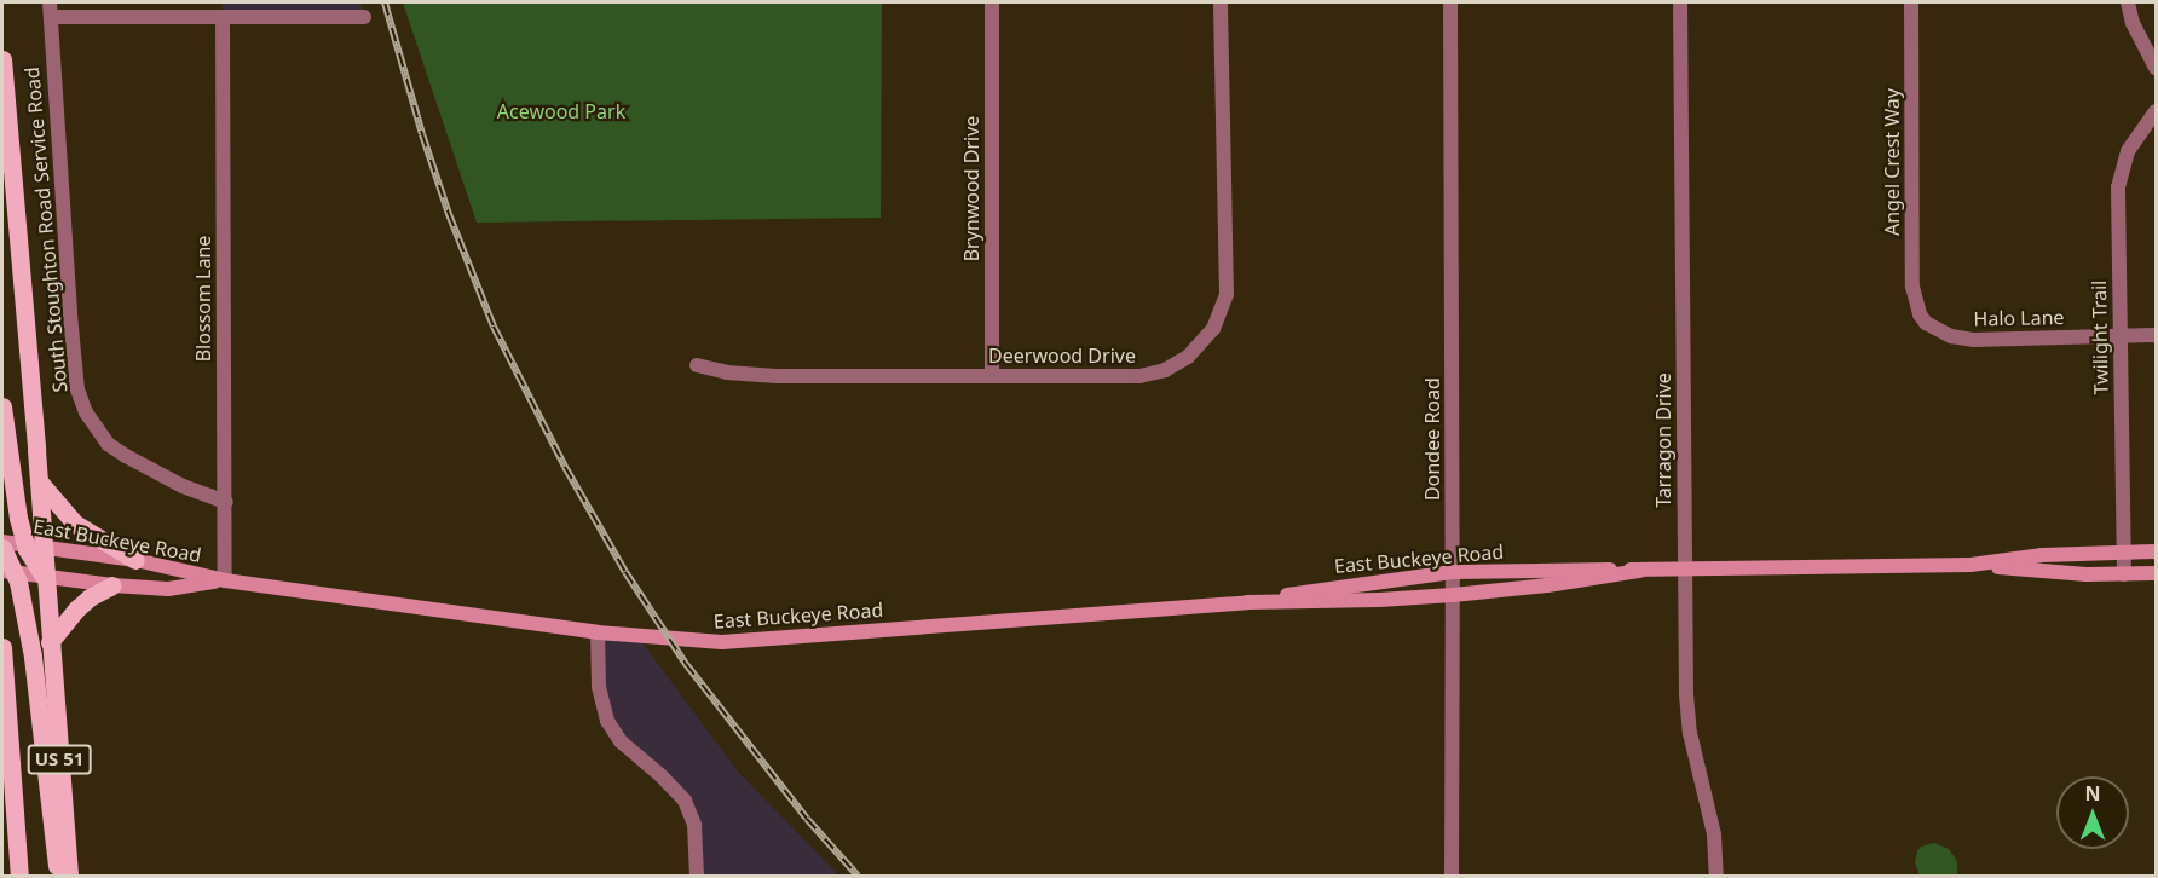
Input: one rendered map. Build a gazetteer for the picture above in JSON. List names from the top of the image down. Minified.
{"streets":{"main road":["East Buckeye Road","US 51"],"street":["Angel Crest Way","Brynwood Drive","South Stoughton Road Service Road","Blossom Lane","Halo Lane","Twilight Trail","Deerwood Drive","Dondee Road","Tarragon Drive"]},"crossings":[["Angel Crest Way","Halo Lane"],["Brynwood Drive","Deerwood Drive"],["South Stoughton Road Service Road","Blossom Lane"],["Blossom Lane","East Buckeye Road"],["Halo Lane","Twilight Trail"],["Twilight Trail","East Buckeye Road"],["Dondee Road","East Buckeye Road"],["Tarragon Drive","East Buckeye Road"],["East Buckeye Road","US 51"]],"parks":["Acewood Park"],"north":"top"}
